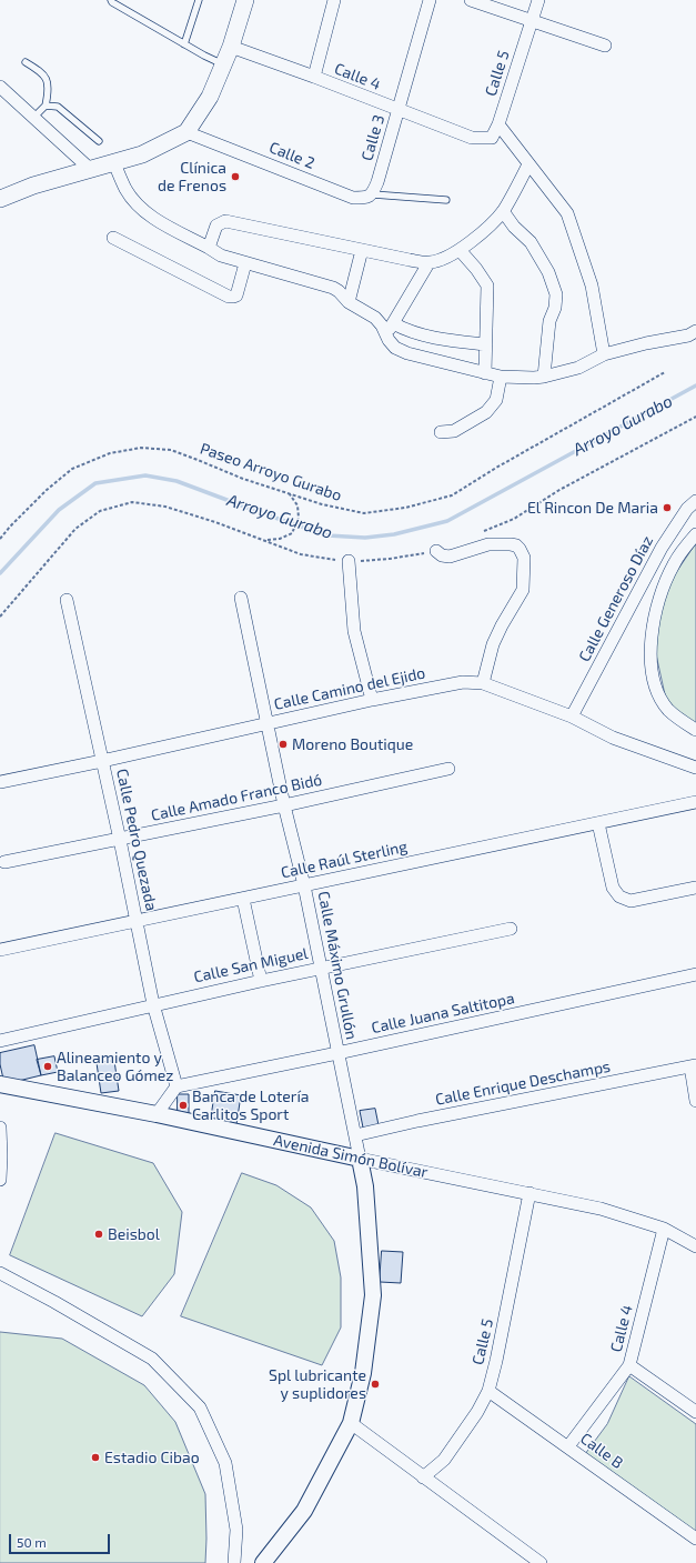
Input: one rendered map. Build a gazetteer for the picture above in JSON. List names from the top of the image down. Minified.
{"streets":{"street":["Calle 5","Calle 4","Calle 3","Calle 2","Calle Generoso Díaz","Calle Camino del Ejido","Calle Amado Franco Bidó","Calle Pedro Quezada","Calle Raúl Sterling","Calle San Miguel","Calle Máximo Grullón","Calle Juana Saltitopa","Calle Enrique Deschamps","Avenida Simón Bolívar","Calle B"],"path":["Paseo Arroyo Gurabo"]},"crossings":[["Calle 5","Calle 4"],["Calle 5","Avenida Simón Bolívar"],["Calle 5","Calle B"],["Calle 4","Calle 3"],["Calle 4","Avenida Simón Bolívar"],["Calle 4","Calle B"],["Calle 3","Calle 2"],["Calle Generoso Díaz","Calle Camino del Ejido"],["Calle Camino del Ejido","Calle Pedro Quezada"],["Calle Camino del Ejido","Calle Máximo Grullón"],["Calle Amado Franco Bidó","Calle Pedro Quezada"],["Calle Amado Franco Bidó","Calle Máximo Grullón"],["Calle Pedro Quezada","Calle Raúl Sterling"],["Calle Pedro Quezada","Calle San Miguel"],["Calle Pedro Quezada","Calle Juana Saltitopa"],["Calle Raúl Sterling","Calle Máximo Grullón"],["Calle San Miguel","Calle Máximo Grullón"],["Calle Máximo Grullón","Calle Juana Saltitopa"],["Calle Máximo Grullón","Calle Enrique Deschamps"],["Calle Máximo Grullón","Avenida Simón Bolívar"]],"water":["Arroyo Gurabo"],"places":["Clínica de Frenos","El Rincon De Maria","Moreno Boutique","Alineamiento y Balanceo Gómez","Banca de Lotería Carlitos Sport","Beisbol","Spl lubricante y suplidores","Estadio Cibao"],"scale_bar":"50 m"}
